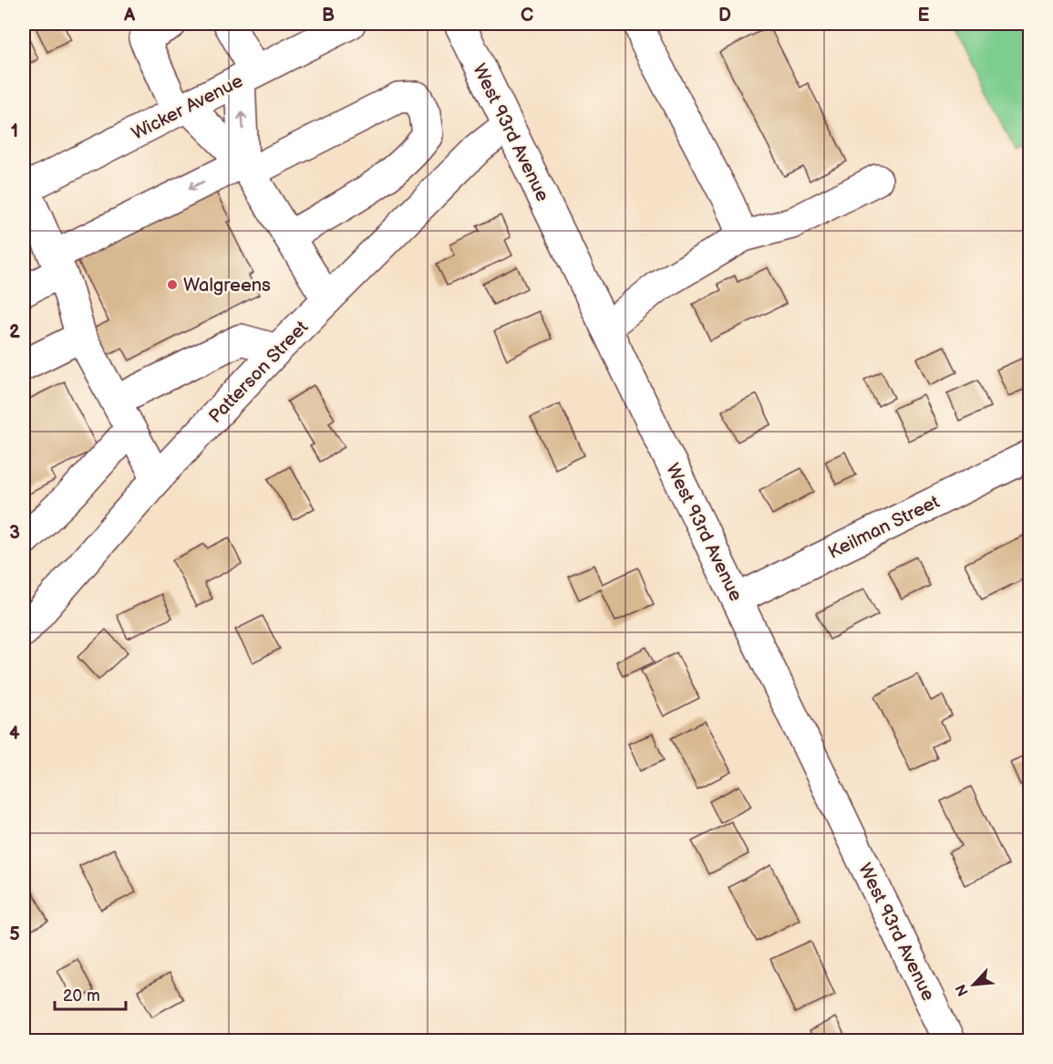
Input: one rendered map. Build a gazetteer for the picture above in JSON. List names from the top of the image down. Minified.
{"streets":{"main road":["Wicker Avenue","West 93rd Avenue","Patterson Street","Keilman Street"]},"crossings":[["West 93rd Avenue","Patterson Street"],["West 93rd Avenue","Keilman Street"]],"places":["Walgreens"],"scale_bar":"20 m","north":"bottom left","grid":{"columns":["A","B","C","D","E"],"rows":["1","2","3","4","5"]}}
